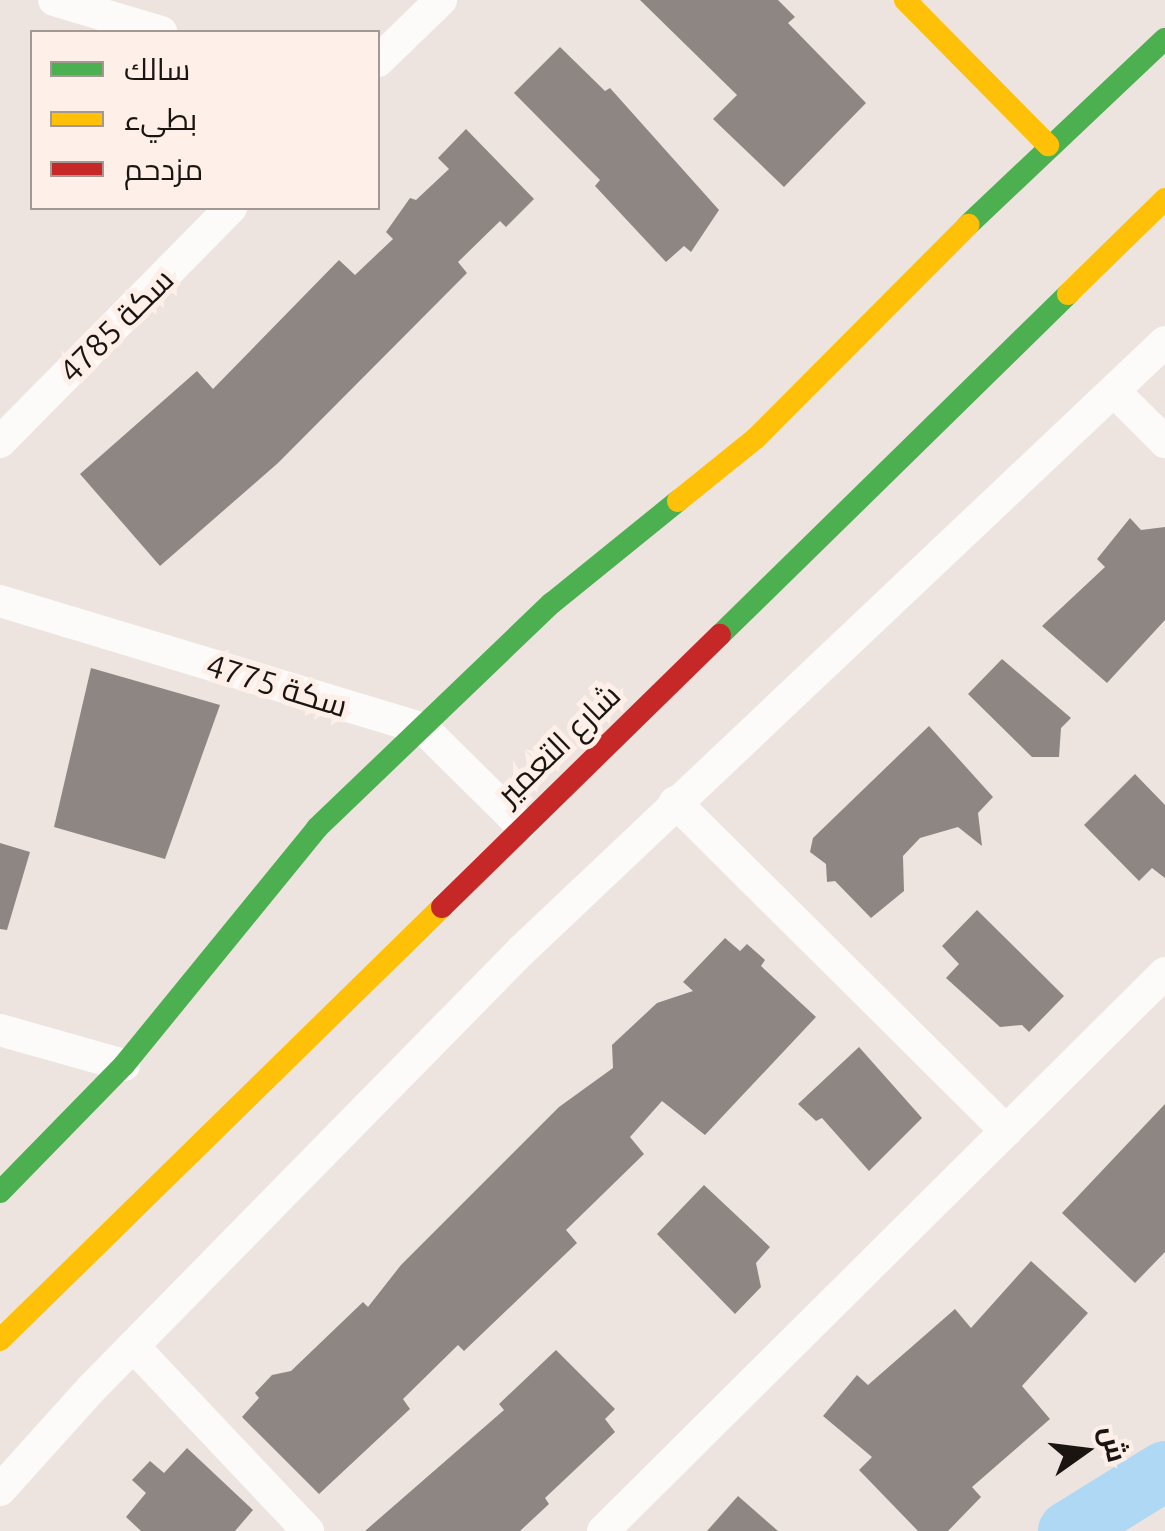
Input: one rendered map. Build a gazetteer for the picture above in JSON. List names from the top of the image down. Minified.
{"streets":{"street":["سكة 4785","سكة 4775","شارع التعمير"]},"crossings":[["سكة 4775","شارع التعمير"]],"legend":["سالك","بطيء","مزدحم"],"north":"right"}
